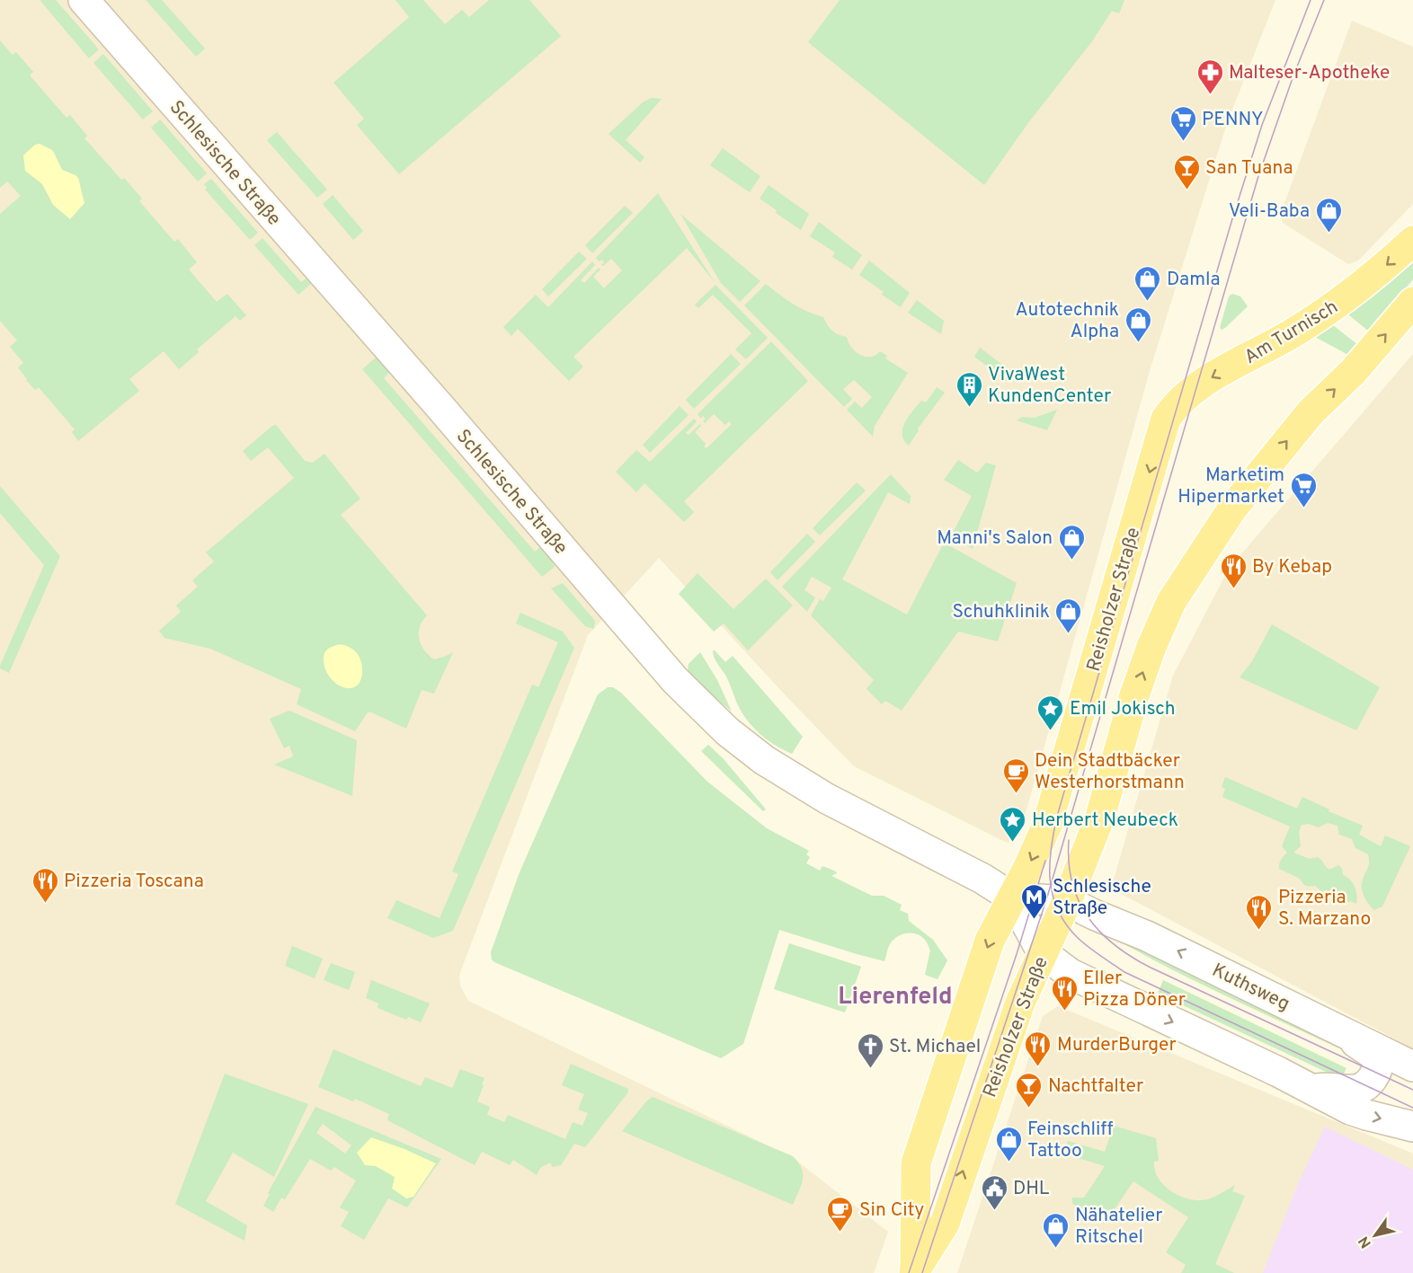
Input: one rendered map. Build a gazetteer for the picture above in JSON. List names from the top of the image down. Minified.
{"streets":{"main road":["Am Turnisch","Reisholzer Straße"],"street":["Schlesische Straße","Kuthsweg"]},"crossings":[["Schlesische Straße","Reisholzer Straße"],["Schlesische Straße","Kuthsweg"],["Am Turnisch","Reisholzer Straße"],["Reisholzer Straße","Kuthsweg"]],"one_way":["Am Turnisch"],"districts":["Lierenfeld"],"places":{"pharmacy":["Malteser-Apotheke"],"supermarket":["PENNY","Marketim Hipermarket"],"bar":["San Tuana","Nachtfalter"],"shop":["Veli-Baba","Damla","Autotechnik Alpha","Manni's Salon","Schuhklinik","Feinschliff Tattoo","Nähatelier Ritschel"],"building":["VivaWest KundenCenter"],"restaurant":["By Kebap","Pizzeria Toscana","Pizzeria S. Marzano","Eller Pizza Döner","MurderBurger"],"place":["Emil Jokisch","Herbert Neubeck"],"cafe":["Dein Stadtbäcker Westerhorstmann","Sin City"],"metro station":["Schlesische Straße"],"church":["St. Michael"],"public building":["DHL"]},"north":"bottom left"}
